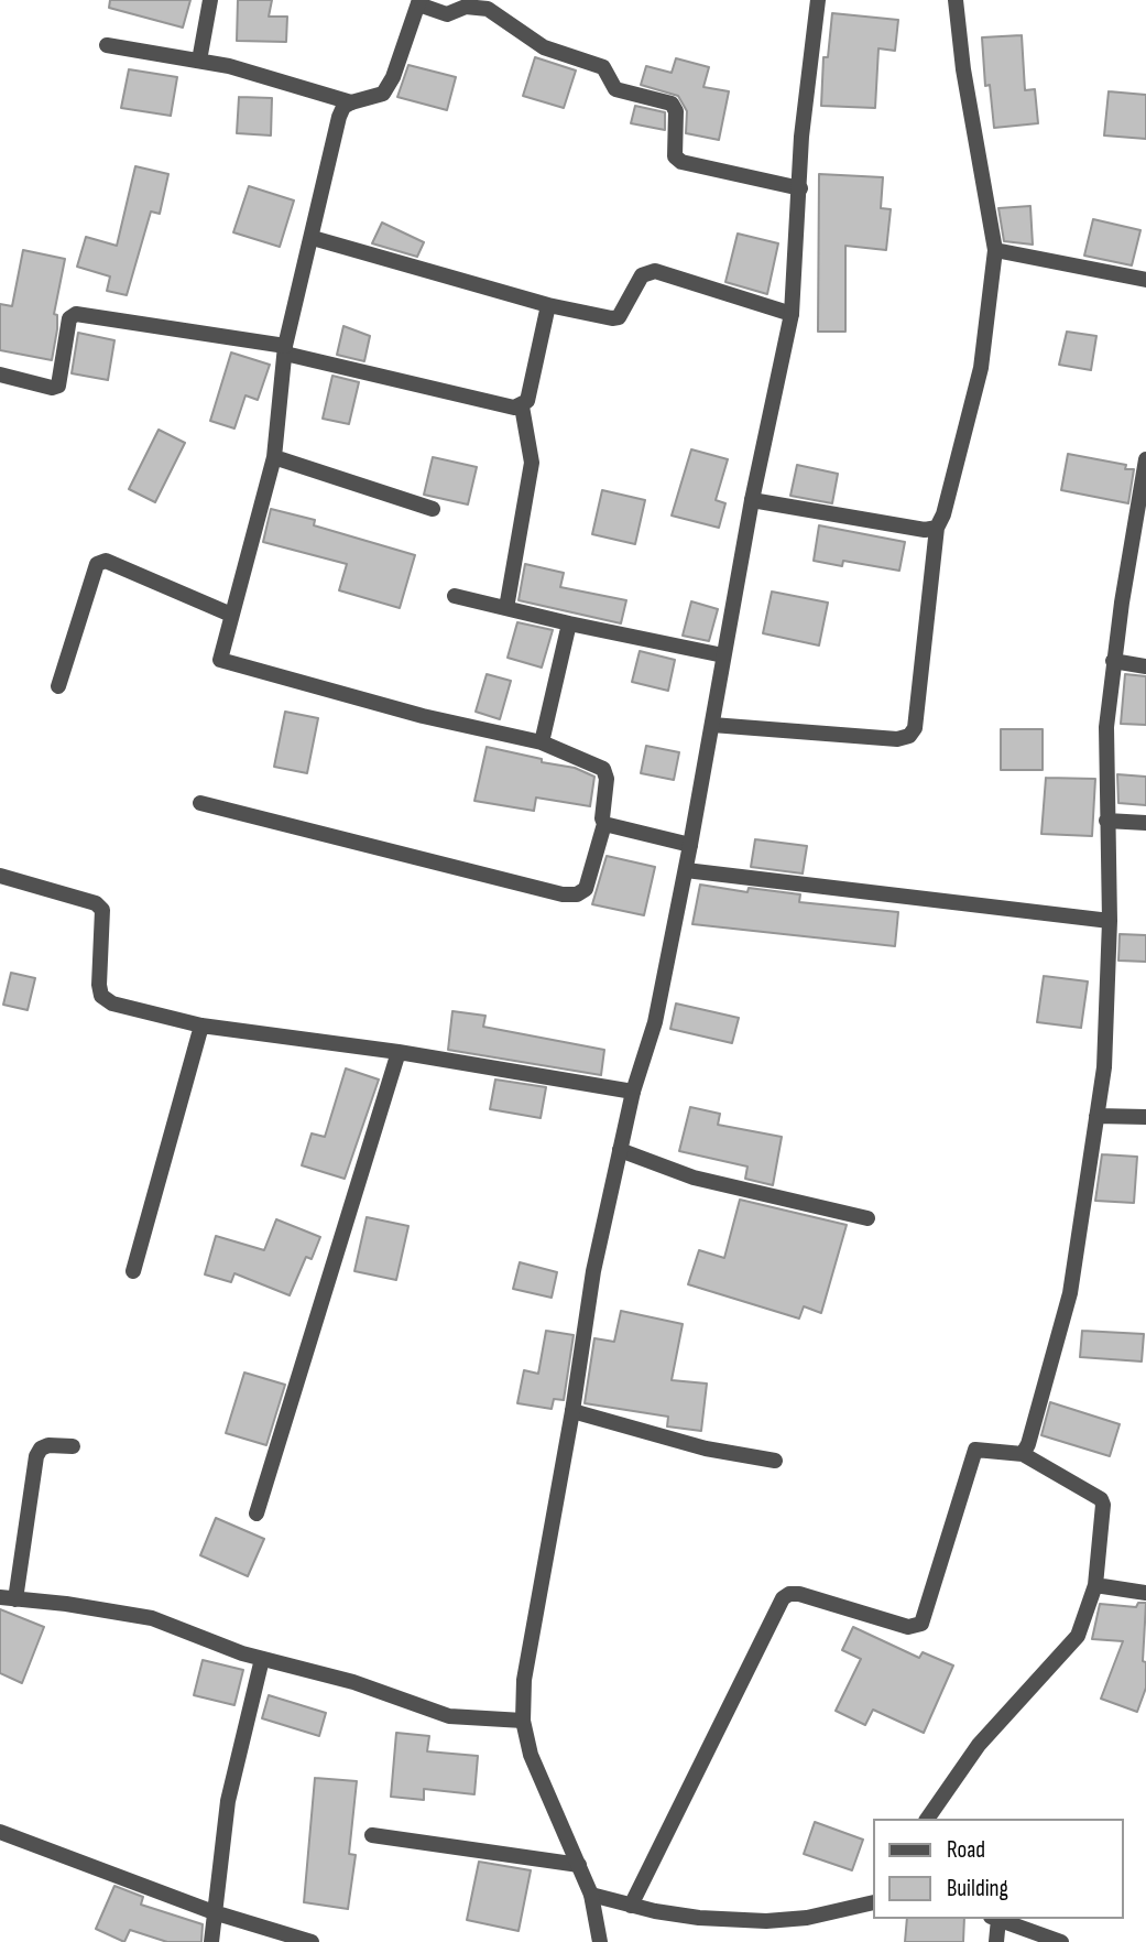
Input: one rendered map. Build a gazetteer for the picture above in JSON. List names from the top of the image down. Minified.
{"legend":["Road","Building"]}
